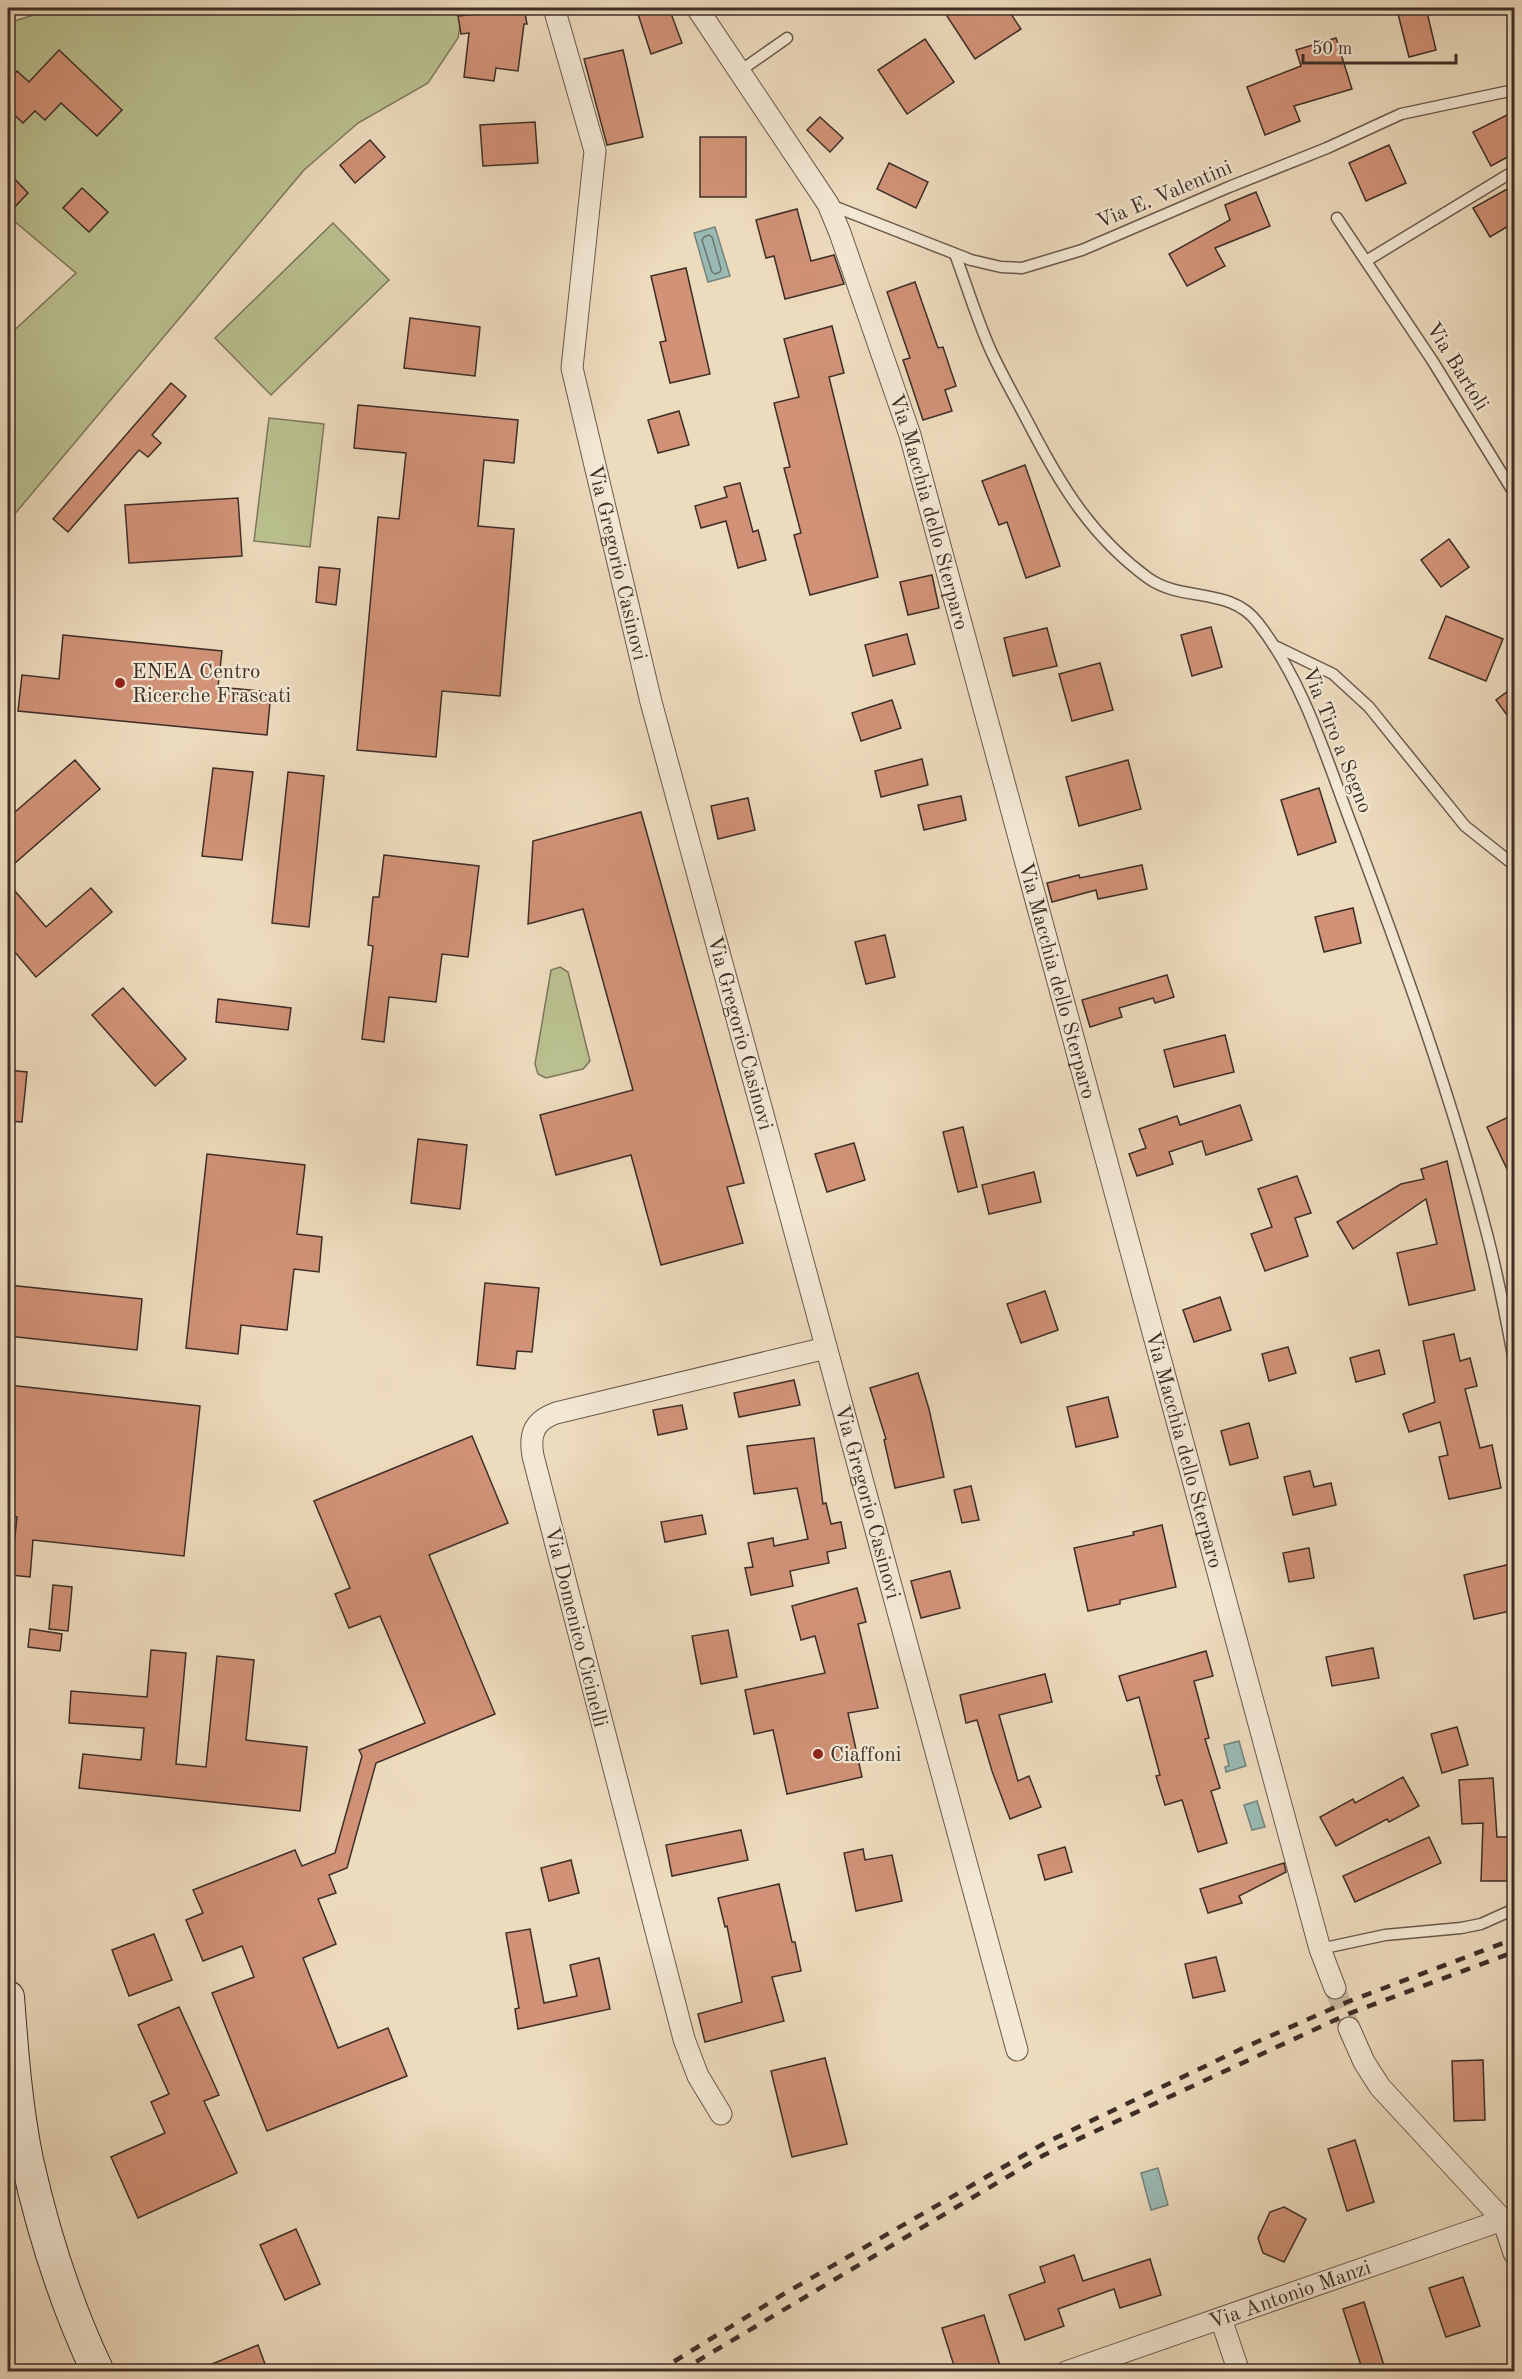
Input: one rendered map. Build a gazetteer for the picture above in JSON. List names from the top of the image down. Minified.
{"streets":{"street":["Via Macchia dello Sterparo","Via Gregorio Casinovi","Via Domenico Cicinelli","Via Antonio Manzi"],"lane":["Via E. Valentini","Via Bartoli","Via Tiro a Segno"]},"crossings":[["Via E. Valentini","Via Macchia dello Sterparo"],["Via E. Valentini","Via Tiro a Segno"],["Via Gregorio Casinovi","Via Domenico Cicinelli"]],"places":["ENEA Centro Ricerche Frascati","Ciaffoni"],"scale_bar":"50 m"}
